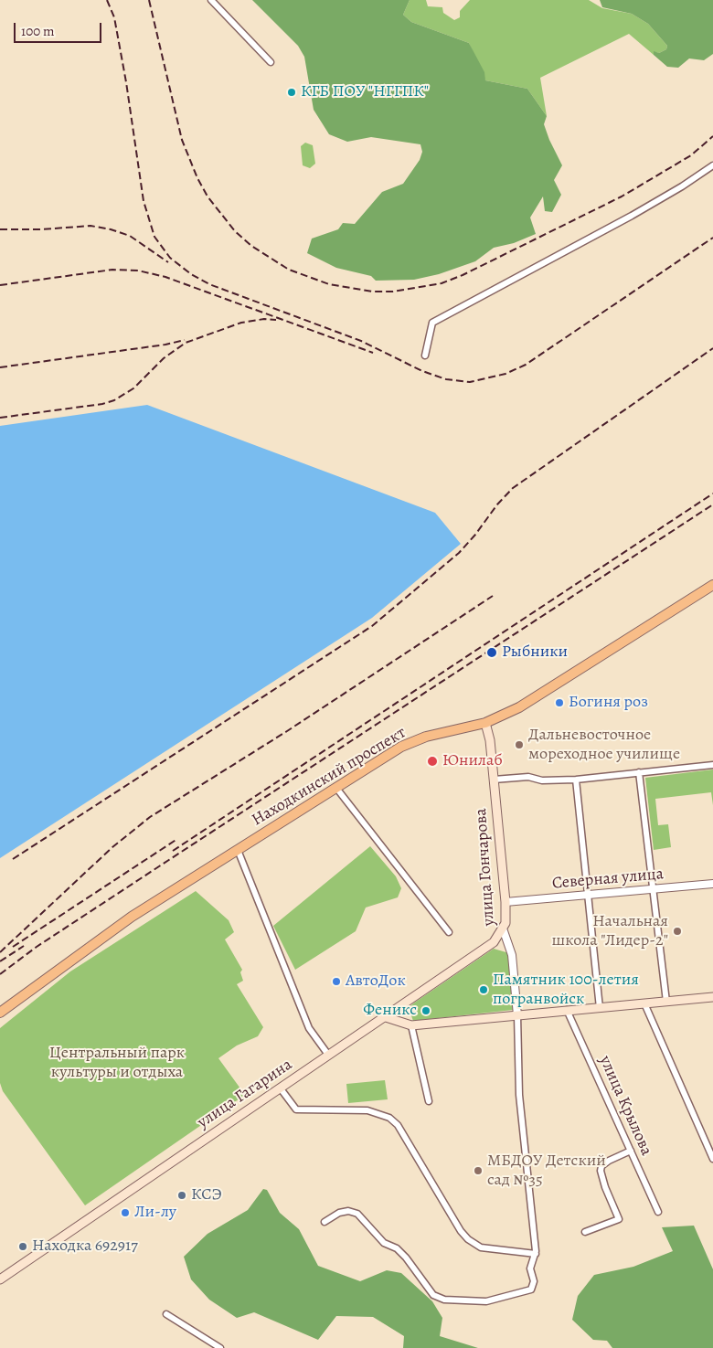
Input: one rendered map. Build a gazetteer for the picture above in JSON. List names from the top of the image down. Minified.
{"streets":{"main road":["Находкинский проспект","улица Гончарова","улица Гагарина"],"street":["Северная улица","улица Крылова"]},"crossings":[["Находкинский проспект","улица Гончарова"],["улица Гончарова","Северная улица"],["улица Гончарова","улица Гагарина"]],"parks":["Центральный парк культуры и отдыха"],"places":["КГБ ПОУ \"НГГПК\"","Рыбники","Богиня роз","Дальневосточное мореходное училище","Юнилаб","Начальная школа \"Лидер-2\"","АвтоДок","Памятник 100-летия погранвойск","Феникс","МБДОУ Детский сад №35","КСЭ","Ли-лу","Находка 692917"],"scale_bar":"100 m"}
